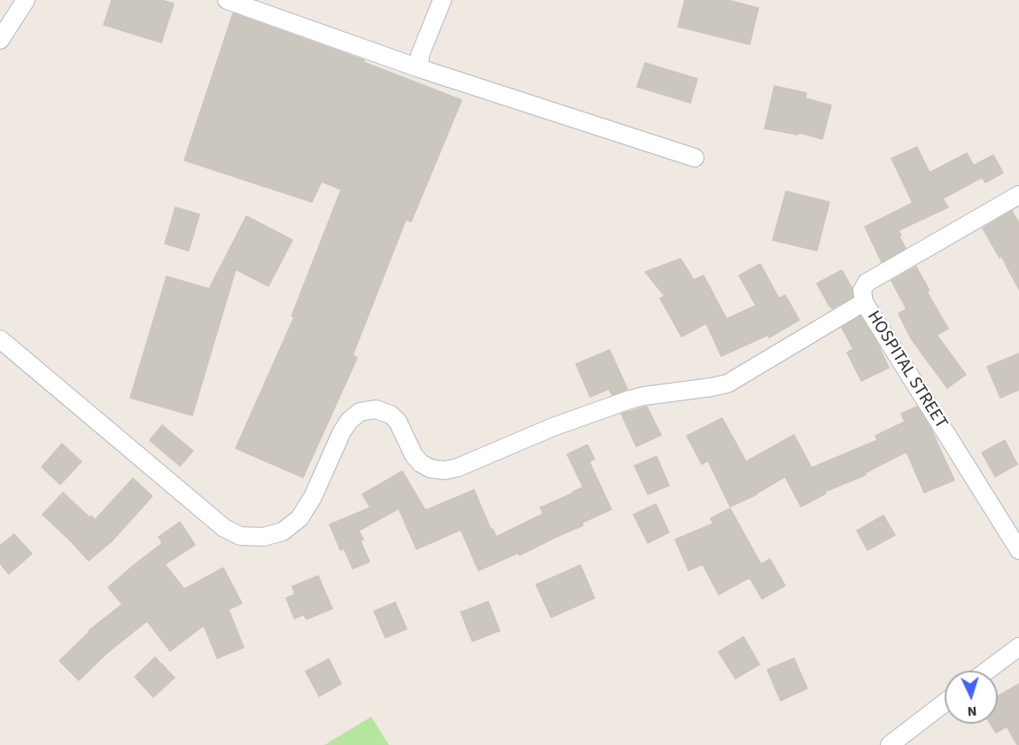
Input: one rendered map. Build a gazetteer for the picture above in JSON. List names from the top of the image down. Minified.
{"streets":{"street":["HOSPITAL STREET"]},"north":"bottom"}
